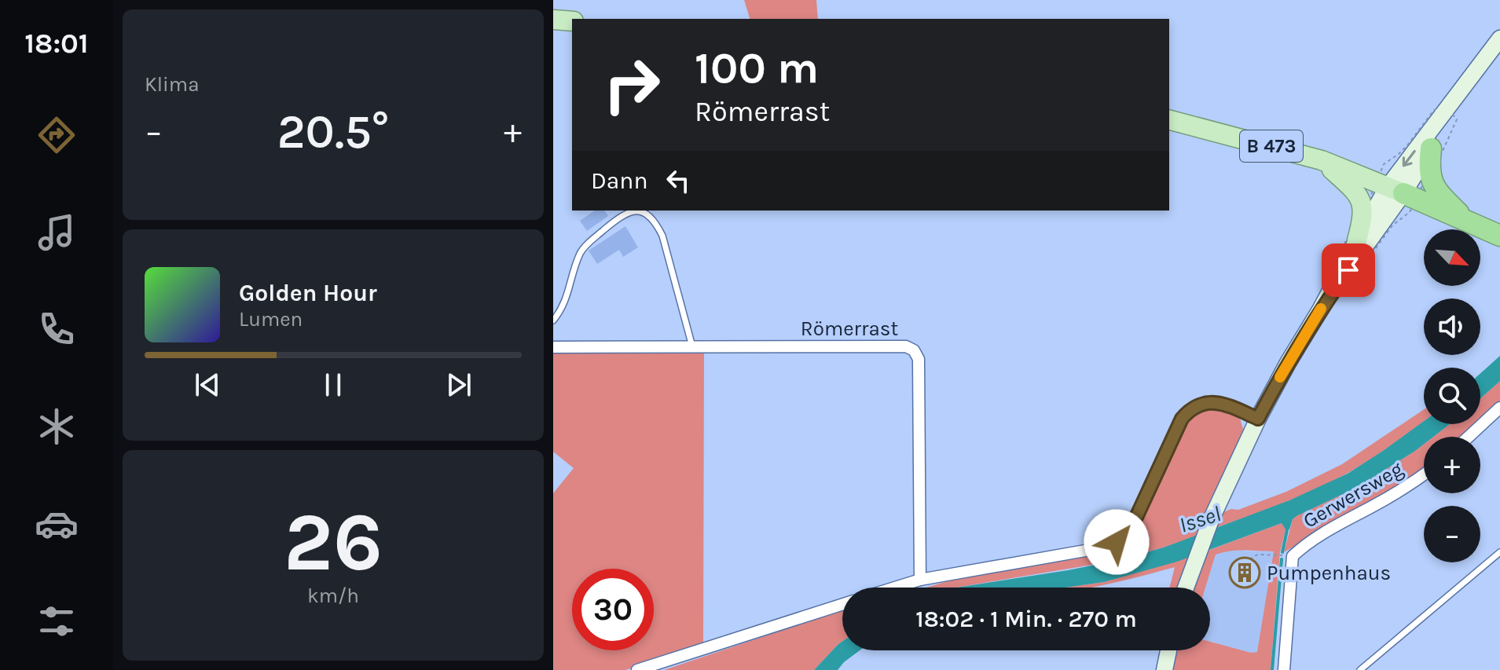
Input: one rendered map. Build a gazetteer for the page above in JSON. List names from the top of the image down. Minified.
{"streets":{"highway":["B 473"],"street":["Römerrast","Gerwersweg"]},"water":["Issel"],"places":{"building":["Pumpenhaus"]},"north":"bottom right","page":{"tabs":"18:01","tile":["Klima",["26","km/h"]],"turn":["100 m","Römerrast"],"heat":["−","20.5°","+"],"then":"Dann","map_buttons":["+","−"],"song":["Golden Hour","Lumen"],"limit":"30","trip":"18:02 · 1 Min. · 270 m"}}
